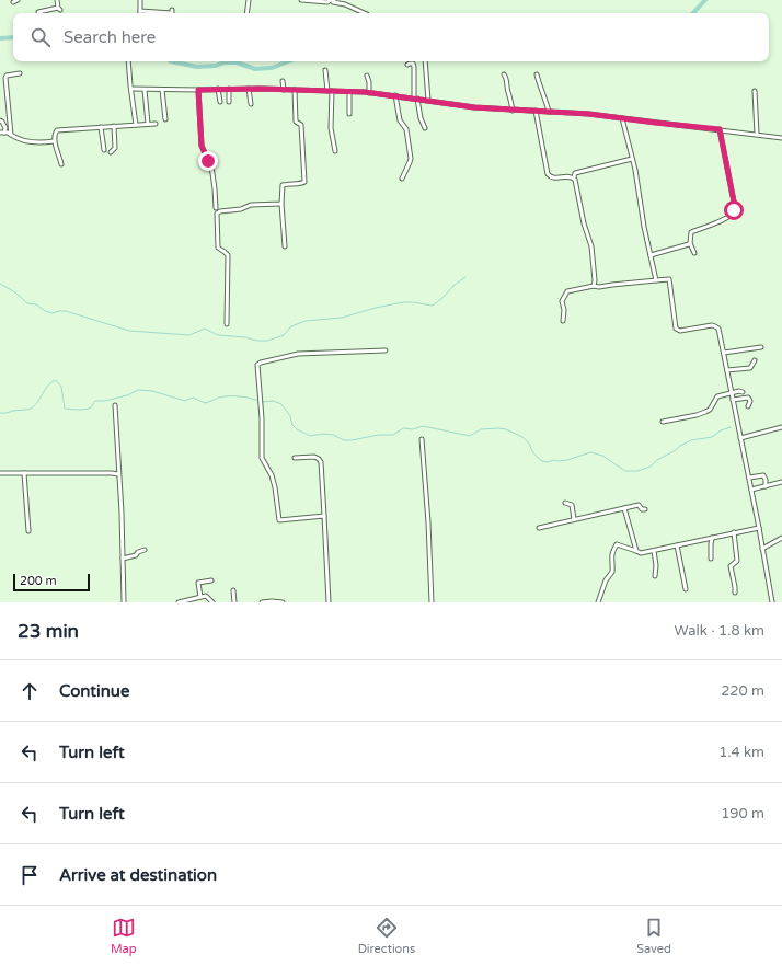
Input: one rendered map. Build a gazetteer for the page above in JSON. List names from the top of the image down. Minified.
{"scale_bar":"200 m","page":{"search":"Search here","scale":"200 m","heading":["23 min","Walk · 1.8 km"],"list":[["Continue","220 m"],["Turn left","1.4 km"],["Turn left","190 m"],"Arrive at destination"],"nav":["Map","Directions","Saved"]}}
